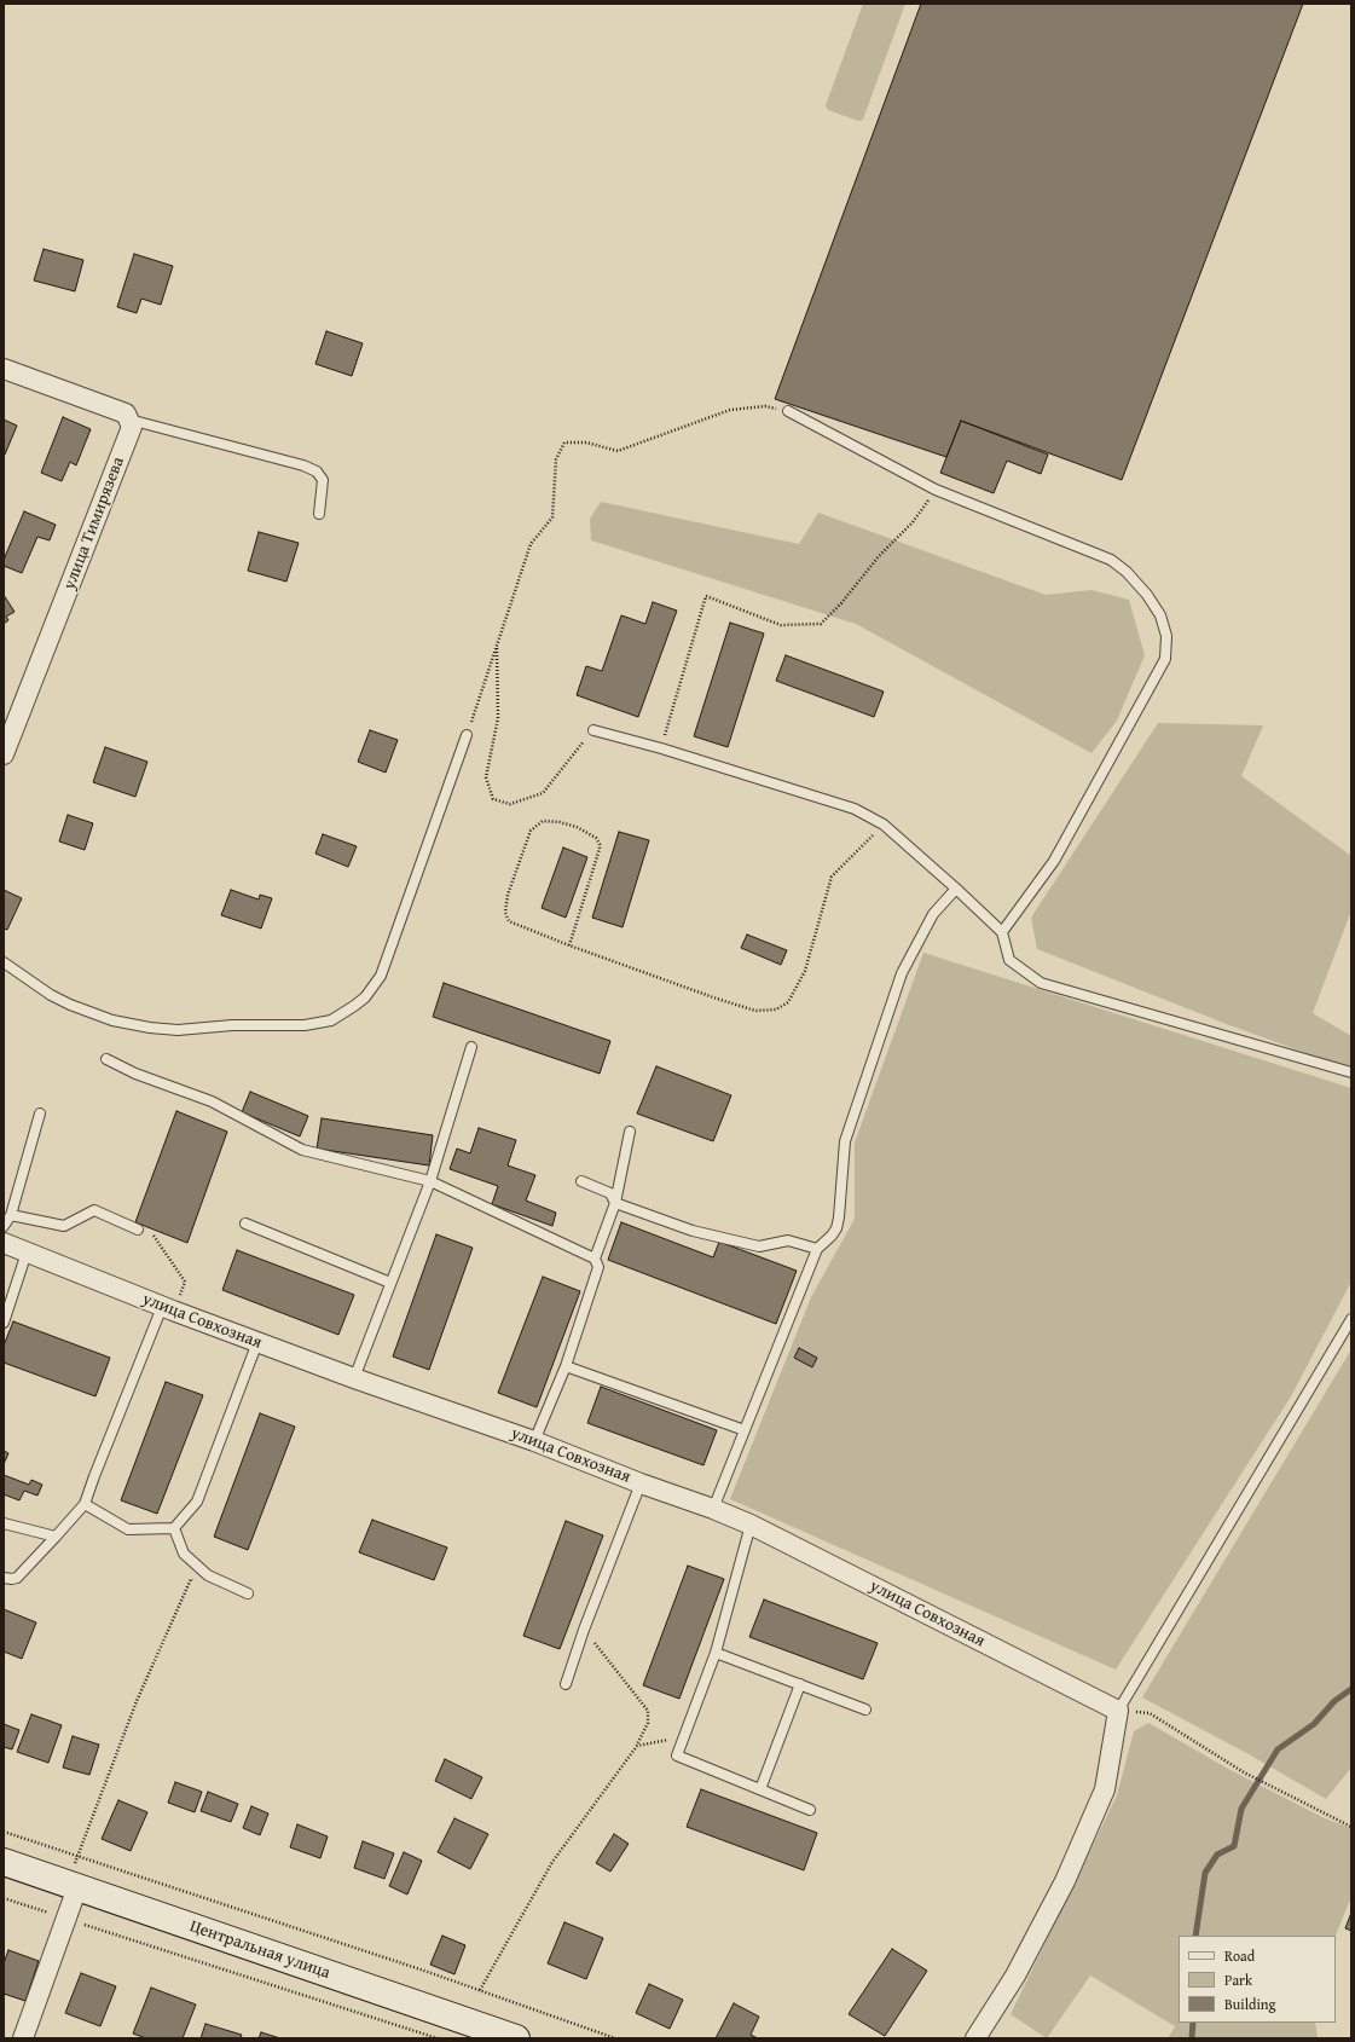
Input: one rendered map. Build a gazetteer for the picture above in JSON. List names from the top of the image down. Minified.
{"streets":{"main road":["Центральная улица"],"street":["улица Тимирязева","улица Совхозная"]},"legend":["Road","Park","Building"]}
